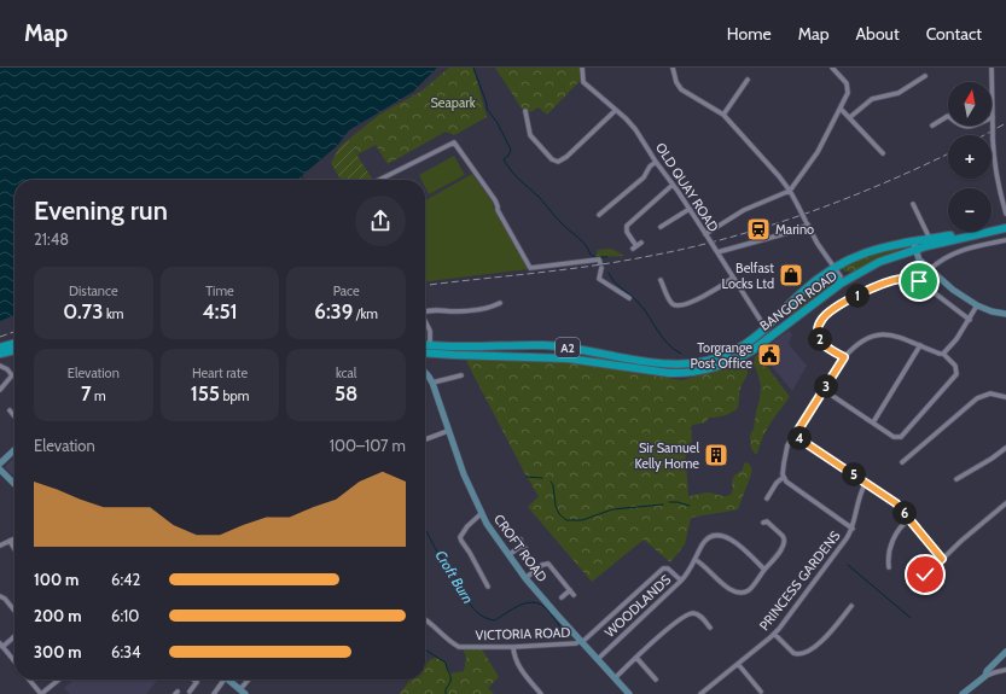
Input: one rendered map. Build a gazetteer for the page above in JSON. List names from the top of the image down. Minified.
{"streets":{"highway":["BANGOR ROAD","A2"],"street":["OLD QUAY ROAD","CROFT ROAD","PRINCESS GARDENS","WOODLANDS","VICTORIA ROAD"]},"crossings":[["OLD QUAY ROAD","A2"],["BANGOR ROAD","A2"],["CROFT ROAD","WOODLANDS"],["CROFT ROAD","VICTORIA ROAD"],["WOODLANDS","VICTORIA ROAD"]],"water":["Croft Burn"],"parks":["Seapark"],"places":{"station":["Marino"],"shop":["Belfast Locks Ltd"],"public building":["Torgrange Post Office"],"building":["Sir Samuel Kelly Home"]},"north":"top","page":{"header":"Map","nav":["Home","Map","About","Contact"],"map_buttons":["+","−"],"heading":["Evening run","21:48"],"stats":[["Distance","0.73 km"],["Time","4:51"],["Pace","6:39 /km"],["Elevation","7 m"],["Heart rate","155 bpm"],["kcal","58"]],"pins":["1","2","3","4","5","6"],"chart":["Elevation","100–107 m"],"list":[{"name":"100 m","note":"6:42"},{"name":"200 m","note":"6:10"},{"name":"300 m","note":"6:34"}]}}
